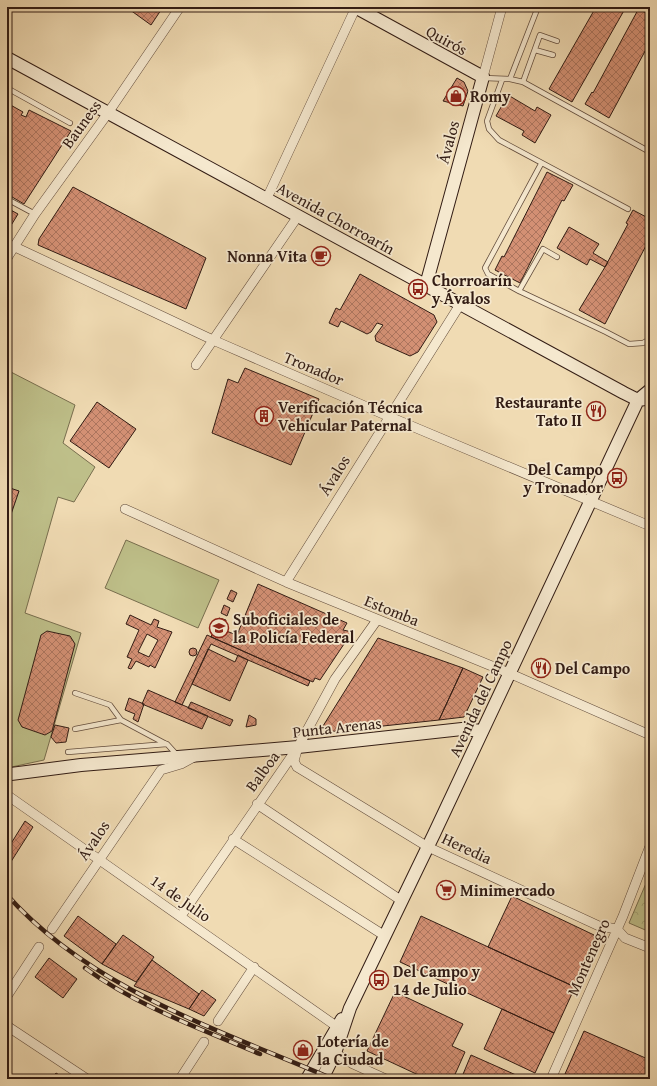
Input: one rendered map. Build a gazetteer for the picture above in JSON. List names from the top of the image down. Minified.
{"streets":{"main road":["Quirós","Ávalos","Avenida Chorroarín","Avenida del Campo","Punta Arenas"],"street":["Bauness","Tronador","Estomba","Balboa","Heredia","14 de Julio","Montenegro"]},"crossings":[["Quirós","Ávalos"],["Bauness","Avenida Chorroarín"],["Bauness","Tronador"],["Ávalos","Avenida Chorroarín"],["Ávalos","Tronador"],["Ávalos","Estomba"],["Ávalos","Punta Arenas"],["Ávalos","14 de Julio"],["Avenida Chorroarín","Avenida del Campo"],["Tronador","Avenida del Campo"],["Estomba","Avenida del Campo"],["Estomba","Balboa"],["Avenida del Campo","Punta Arenas"],["Avenida del Campo","Heredia"],["Avenida del Campo","14 de Julio"],["Punta Arenas","Balboa"],["Punta Arenas","Heredia"],["Balboa","Heredia"],["Balboa","14 de Julio"],["Heredia","Montenegro"]],"places":{"shop":["Romy","Lotería de la Ciudad"],"cafe":["Nonna Vita"],"bus stop":["Chorroarín y Ávalos","Del Campo y Tronador","Del Campo y 14 de Julio"],"restaurant":["Restaurante Tato II","Del Campo"],"building":["Verificación Técnica Vehicular Paternal"],"school or university":["Suboficiales de la Policía Federal"],"supermarket":["Minimercado"]}}
